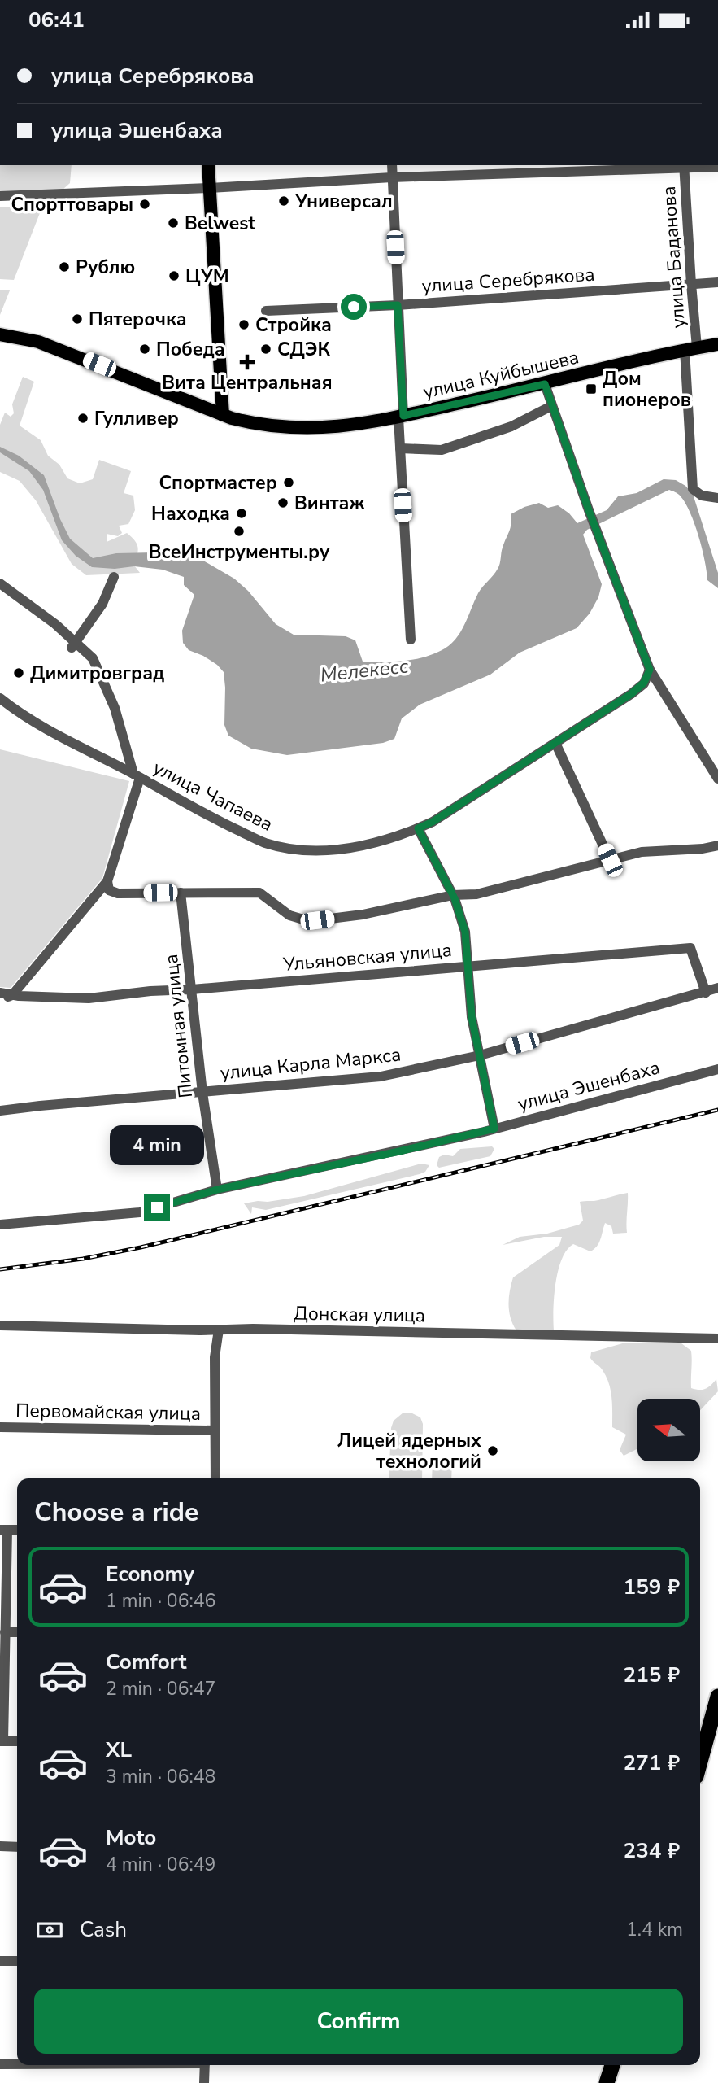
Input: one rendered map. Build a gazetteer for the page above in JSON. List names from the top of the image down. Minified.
{"streets":{"main road":["улица Куйбышева"],"street":["улица Баданова","улица Серебрякова","улица Чапаева","Ульяновская улица","Питомная улица","улица Карла Маркса","улица Эшенбаха","Донская улица","Первомайская улица"]},"crossings":[["улица Баданова","улица Серебрякова"],["улица Баданова","улица Куйбышева"],["Ульяновская улица","Питомная улица"],["Ульяновская улица","улица Карла Маркса"],["Питомная улица","улица Карла Маркса"],["Питомная улица","улица Эшенбаха"]],"water":["Мелекесс"],"places":{"other":["Универсал","Спорттовары","Belwest","Рублю","ЦУМ","Пятерочка","Стройка","Победа","СДЭК","Гулливер","Спортмастер","Винтаж","Находка","ВсеИнструменты.ру","Димитровград","Лицей ядерных технологий"],"health":["Вита Центральная"],"transit":["Дом пионеров"]},"north":"left","page":{"status":"06:41","banner":["улица Серебрякова","улица Эшенбаха"],"bubble":"4 min","heading":"Choose a ride","list":[{"name":"Economy","note":"1 min · 06:46","value":"159 ₽"},{"name":"Comfort","note":"2 min · 06:47","value":"215 ₽"},{"name":"XL","note":"3 min · 06:48","value":"271 ₽"},{"name":"Moto","note":"4 min · 06:49","value":"234 ₽"}],"pay":["Cash","1.4 km"],"buttons":"Confirm"}}
